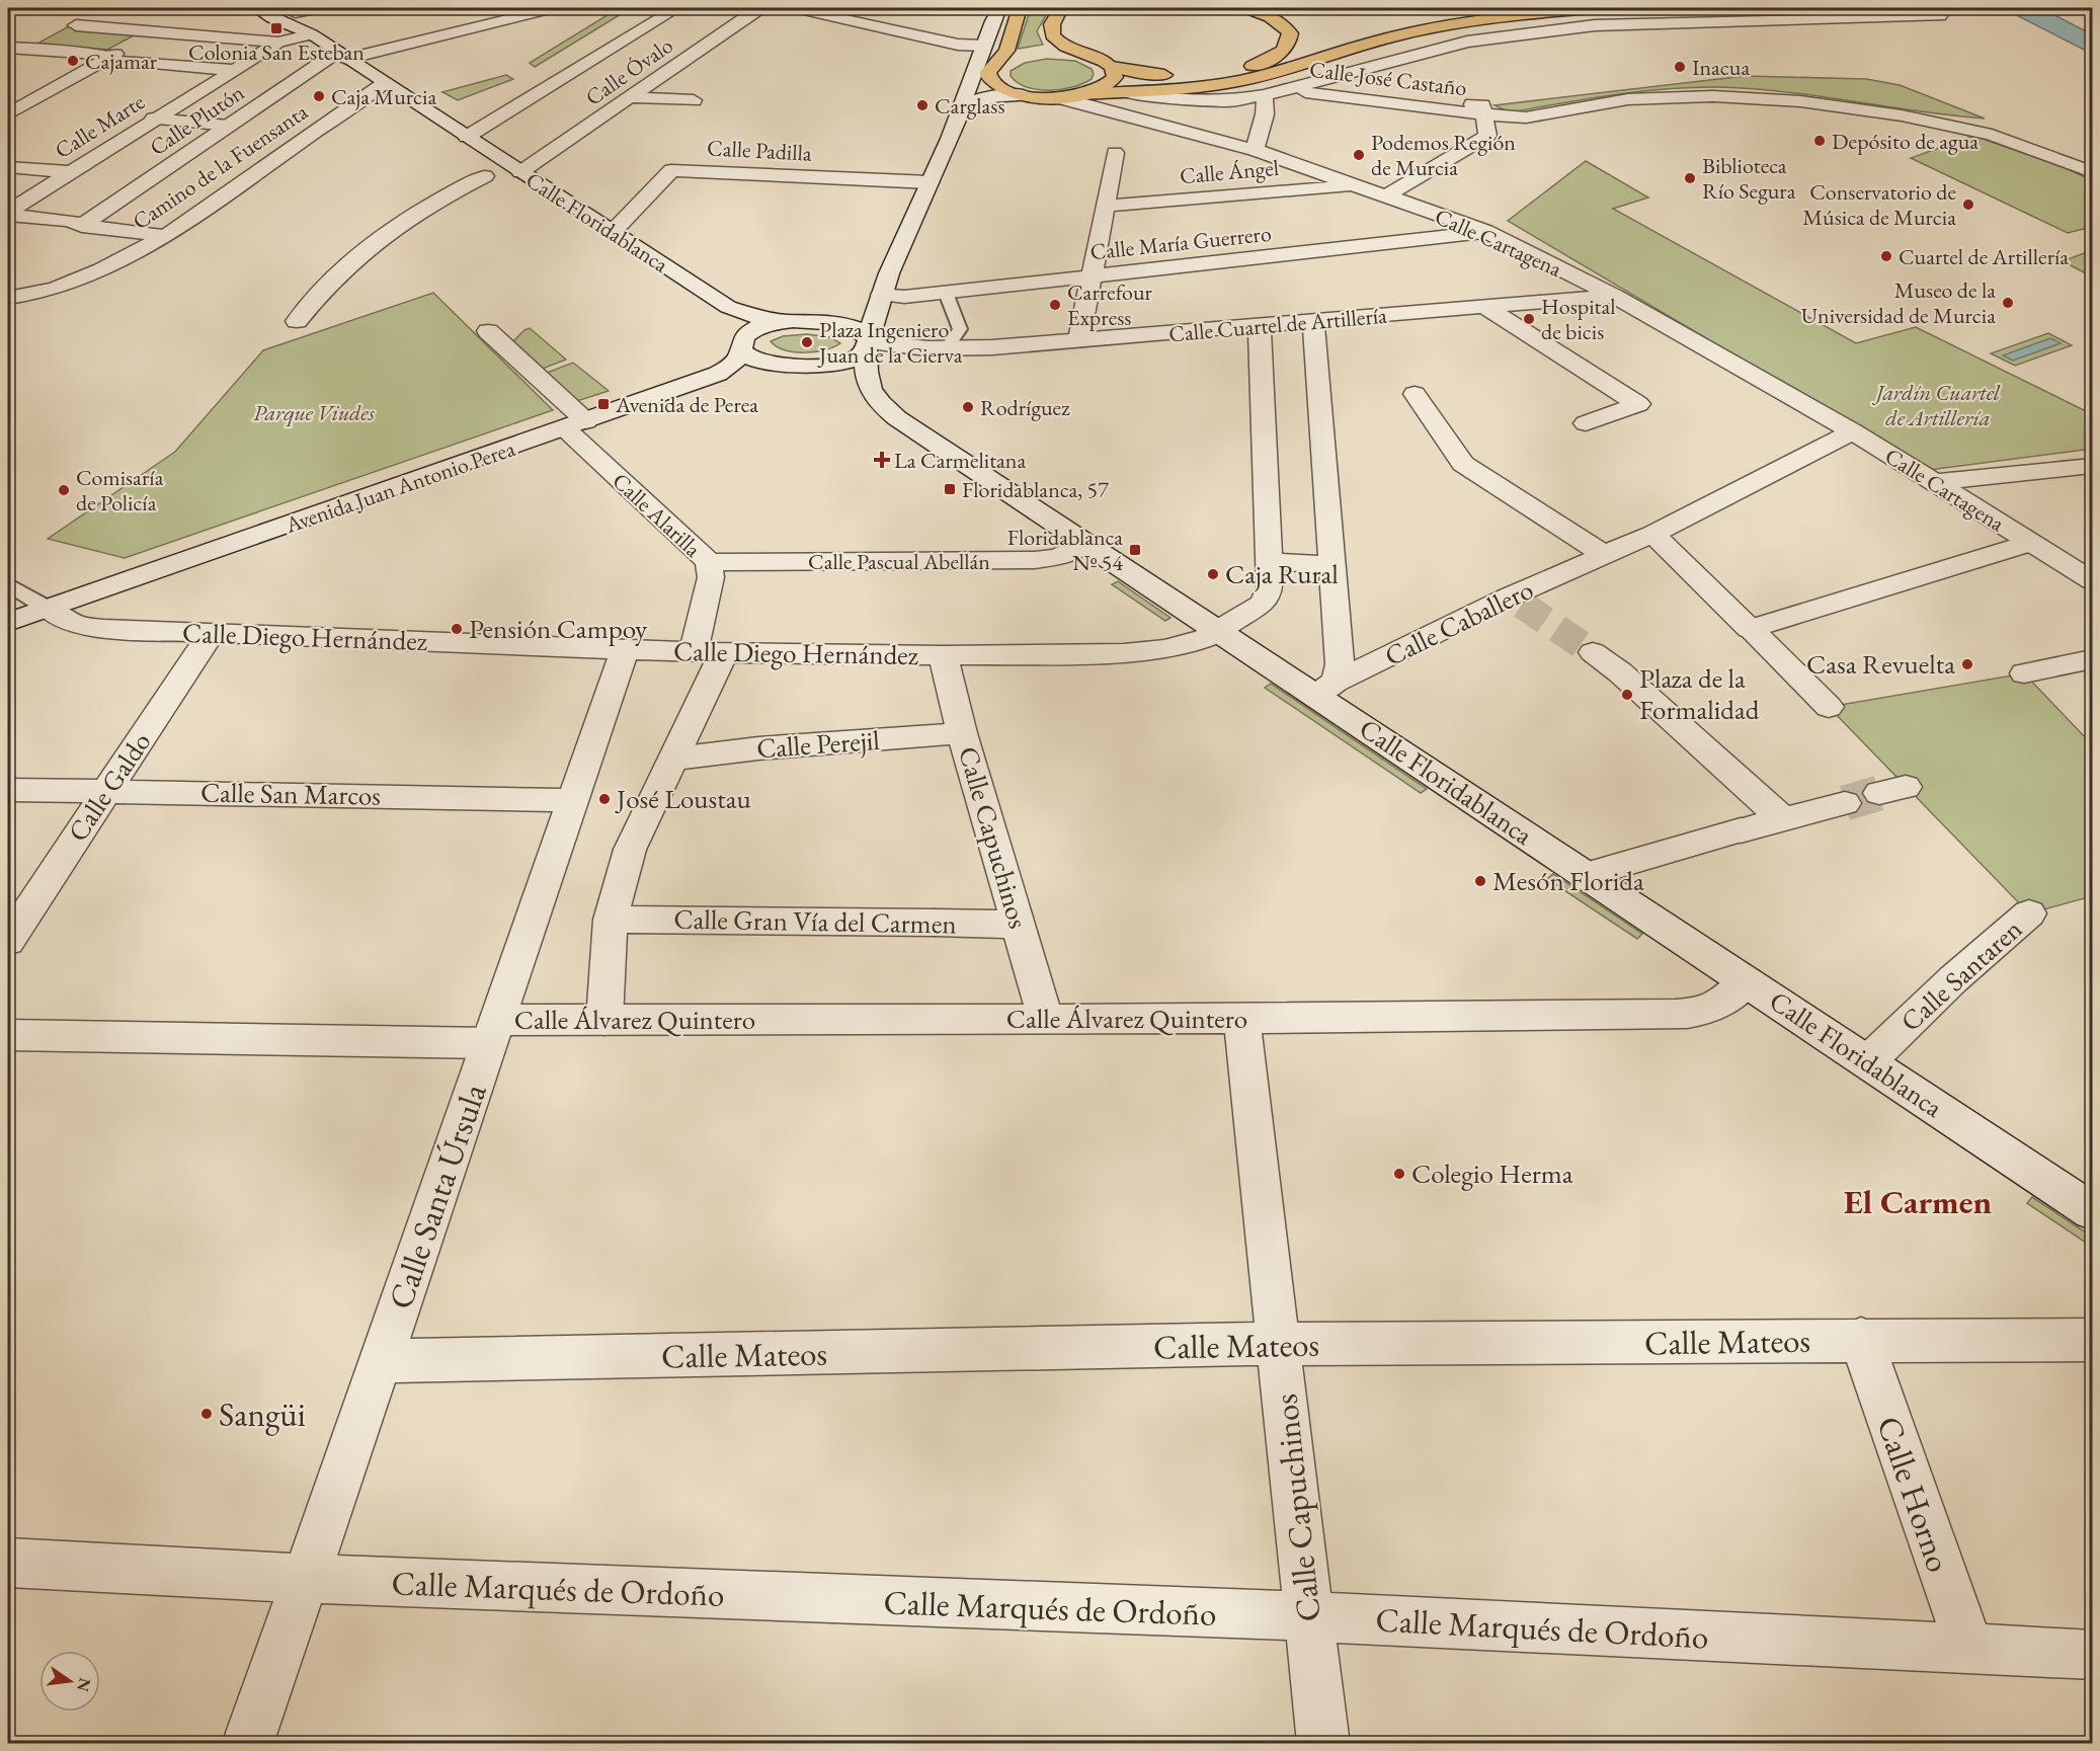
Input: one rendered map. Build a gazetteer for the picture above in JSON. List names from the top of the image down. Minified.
{"streets":{"street":["Calle Óvalo","Calle José Castaño","Calle Plutón","Calle Marte","Calle Padilla","Camino de la Fuensanta","Calle Ángel","Calle Floridablanca","Calle María Guerrero","Calle Cartagena","Calle Cuartel de Artillería","Avenida Juan Antonio Perea","Calle Alarilla","Calle Pascual Abellán","Calle Caballero","Calle Diego Hernández","Calle Perejil","Calle Galdo","Calle San Marcos","Calle Capuchinos","Calle Gran Vía del Carmen","Calle Santaren","Calle Álvarez Quintero","Calle Santa Úrsula","Calle Mateos","Calle Horno","Calle Marqués de Ordoño"]},"crossings":[["Calle Óvalo","Calle Floridablanca"],["Calle José Castaño","Calle Cartagena"],["Calle Plutón","Calle Floridablanca"],["Calle Padilla","Calle Floridablanca"],["Camino de la Fuensanta","Calle Floridablanca"],["Calle Ángel","Calle Cartagena"],["Calle Floridablanca","Calle María Guerrero"],["Calle Floridablanca","Calle Cuartel de Artillería"],["Calle Floridablanca","Avenida Juan Antonio Perea"],["Calle Floridablanca","Calle Pascual Abellán"],["Calle Floridablanca","Calle Caballero"],["Calle Floridablanca","Calle Diego Hernández"],["Calle Floridablanca","Calle Santaren"],["Calle Floridablanca","Calle Álvarez Quintero"],["Calle María Guerrero","Calle Cartagena"],["Calle Cartagena","Calle Cuartel de Artillería"],["Calle Cartagena","Calle Caballero"],["Calle Cuartel de Artillería","Calle Diego Hernández"],["Avenida Juan Antonio Perea","Calle Alarilla"],["Avenida Juan Antonio Perea","Calle Diego Hernández"],["Calle Alarilla","Calle Pascual Abellán"],["Calle Alarilla","Calle Diego Hernández"],["Calle Diego Hernández","Calle Galdo"],["Calle Diego Hernández","Calle Capuchinos"],["Calle Diego Hernández","Calle Santa Úrsula"],["Calle Perejil","Calle Capuchinos"],["Calle Galdo","Calle San Marcos"],["Calle San Marcos","Calle Santa Úrsula"],["Calle Capuchinos","Calle Gran Vía del Carmen"],["Calle Capuchinos","Calle Álvarez Quintero"],["Calle Capuchinos","Calle Mateos"],["Calle Capuchinos","Calle Marqués de Ordoño"],["Calle Álvarez Quintero","Calle Santa Úrsula"],["Calle Santa Úrsula","Calle Mateos"],["Calle Santa Úrsula","Calle Marqués de Ordoño"],["Calle Mateos","Calle Horno"],["Calle Horno","Calle Marqués de Ordoño"]],"districts":["El Carmen"],"parks":["Jardín Cuartel de Artillería","Parque Viudes"],"places":{"transit":["Colonia San Esteban","Avenida de Perea","Floridablanca, 57","Floridablanca Nº 54"],"other":["Cajamar","Inacua","Caja Murcia","Carglass","Depósito de agua","Podemos Región de Murcia","Biblioteca Río Segura","Conservatorio de Música de Murcia","Cuartel de Artillería","Museo de la Universidad de Murcia","Carrefour Express","Hospital de bicis","Plaza Ingeniero Juan de la Cierva","Rodríguez","Comisaría de Policía","Caja Rural","Pensión Campoy","Casa Revuelta","Plaza de la Formalidad","José Loustau","Mesón Florida","Colegio Herma","Sangüi"],"health":["La Carmelitana"]},"north":"right"}
